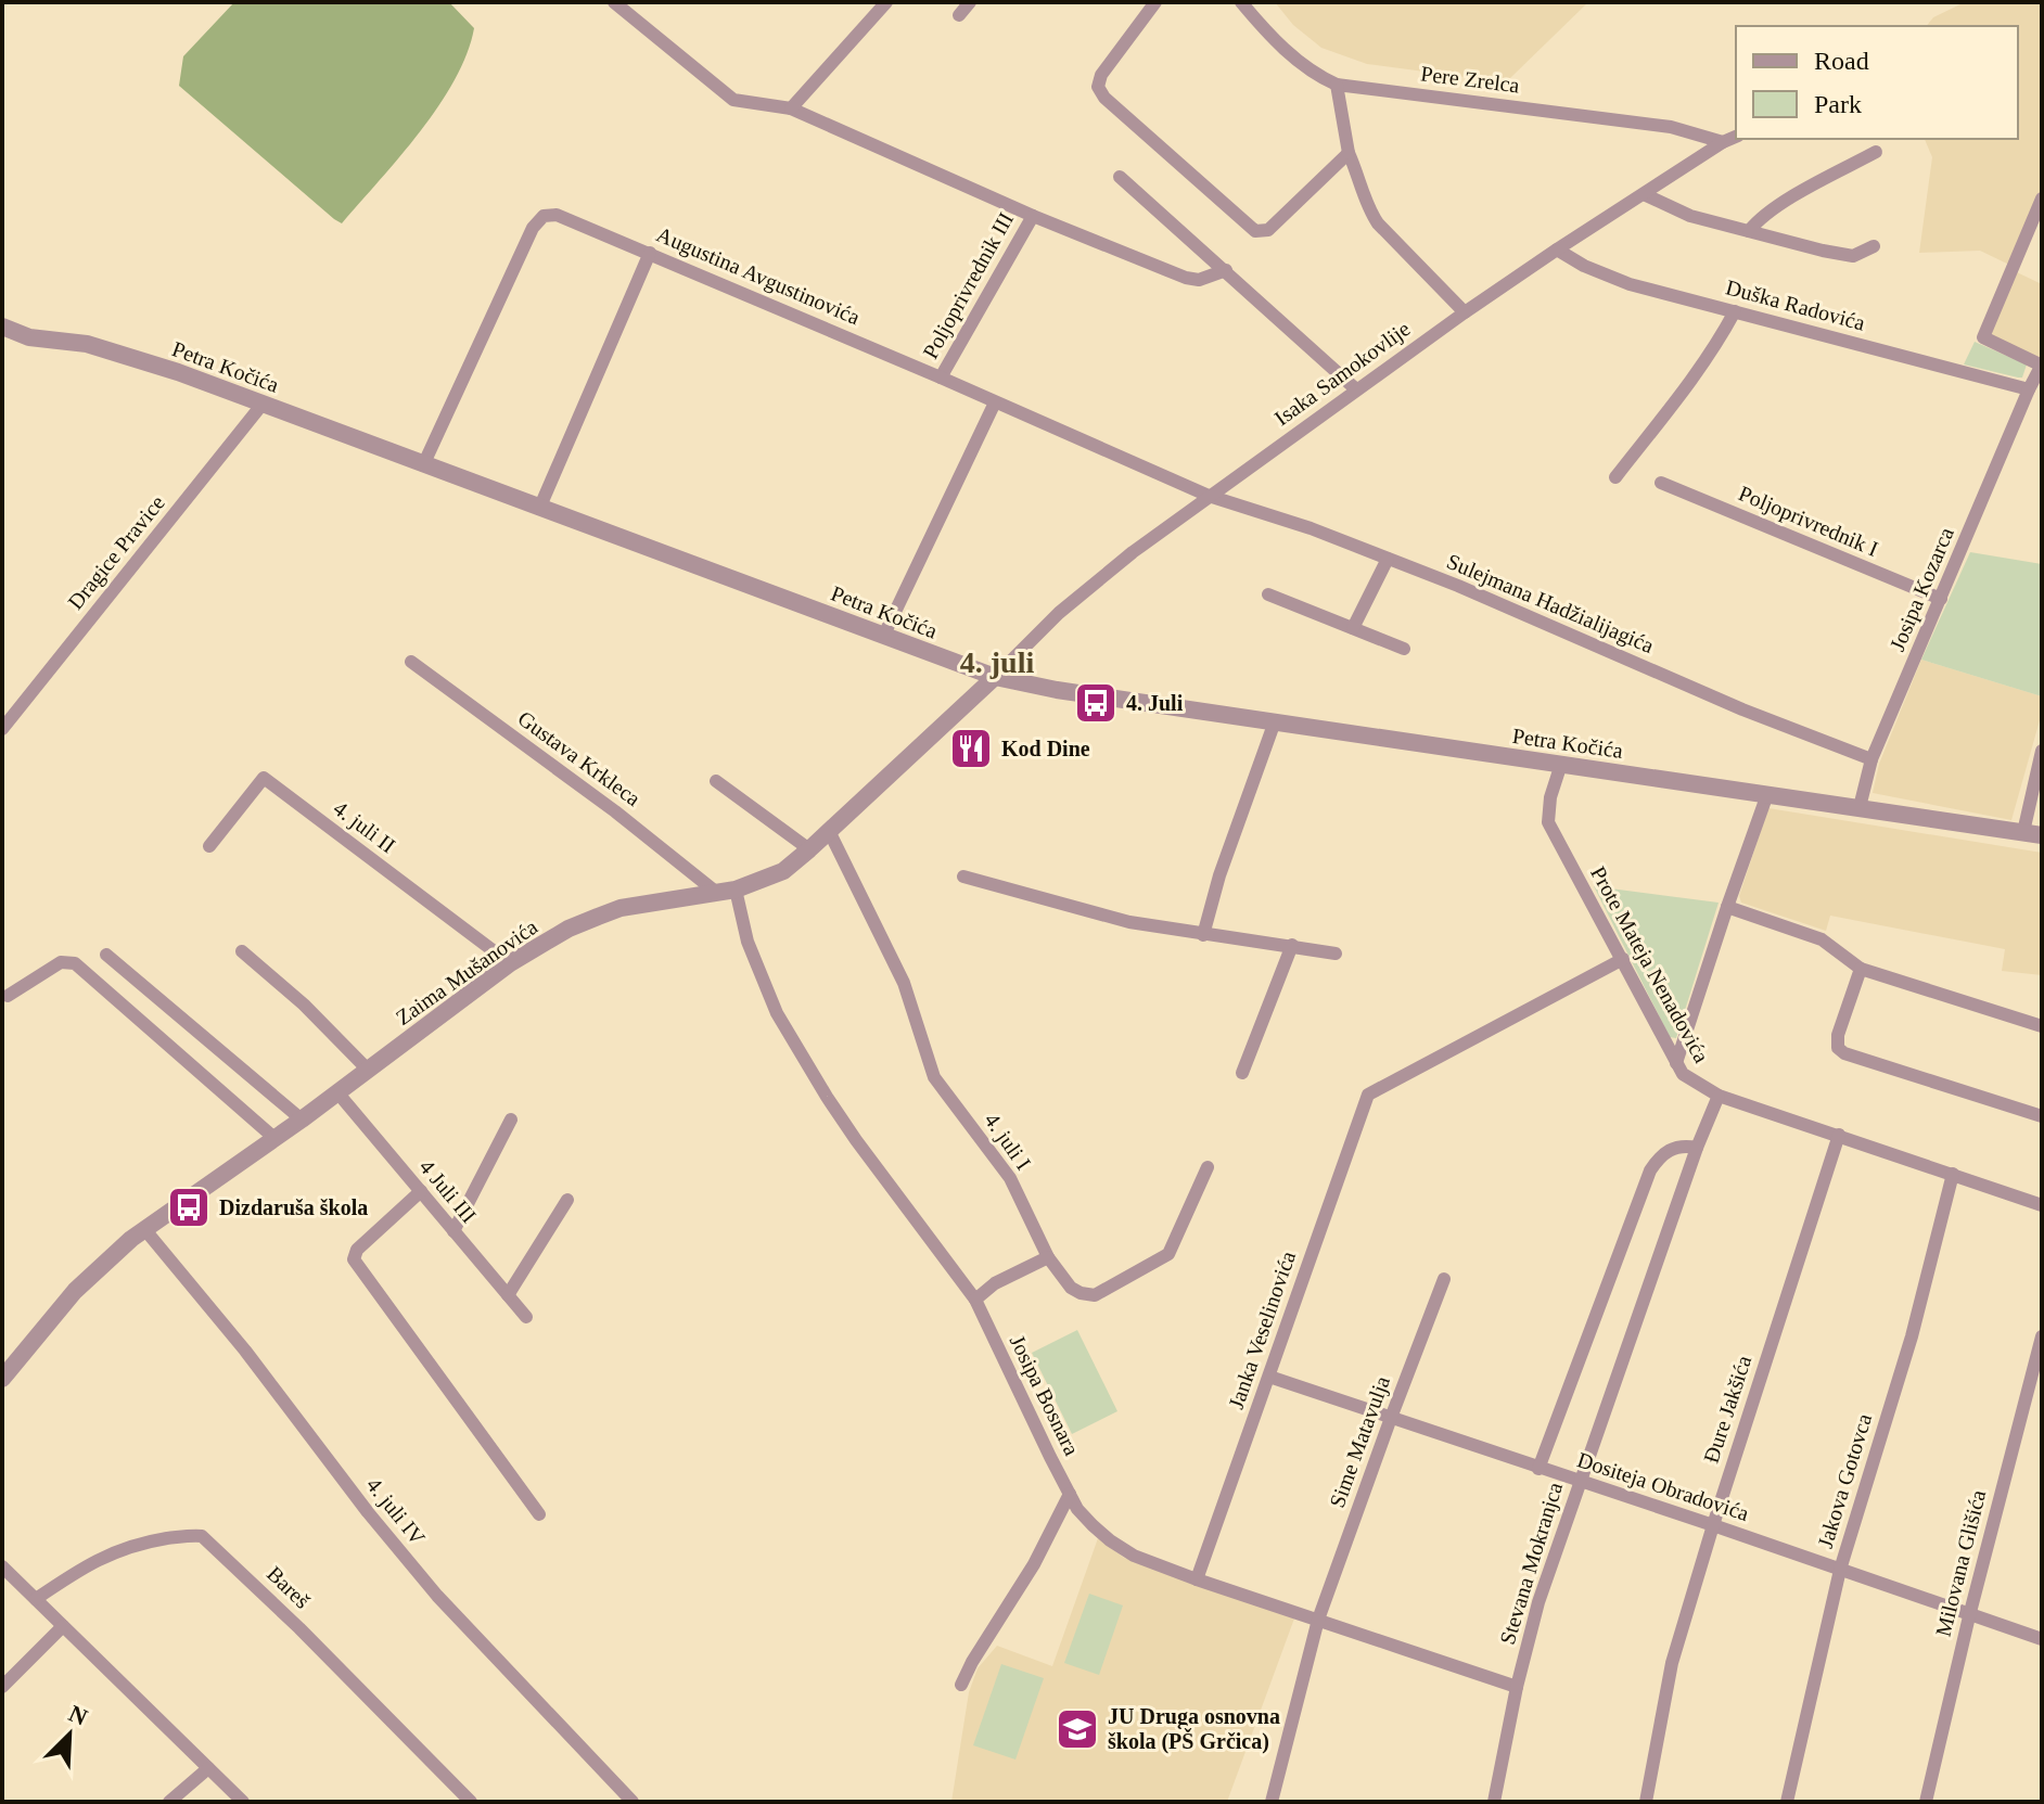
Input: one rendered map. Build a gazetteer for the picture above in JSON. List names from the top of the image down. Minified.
{"streets":{"street":["Pere Zrelca","Augustina Avgustinovića","Poljoprivrednik III","Duška Radovića","Petra Kočića","Isaka Samokovlije","Poljoprivrednik I","Dragice Pravice","Josipa Kozarca","Sulejmana Hadžialijagića","Gustava Krkleca","4. juli II","Prote Mateja Nenadovića","Zaima Mušanovića","4. juli I","4 Juli III","Janka Veselinovića","Josipa Bosnara","Đure Jakšića","Sime Matavulja","Jakova Gotovca","Dositeja Obradovića","4. juli IV","Stevana Mokranjca","Milovana Glišića","Bareš"]},"crossings":[["Pere Zrelca","Isaka Samokovlije"],["Augustina Avgustinovića","Poljoprivrednik III"],["Augustina Avgustinovića","Petra Kočića"],["Augustina Avgustinovića","Isaka Samokovlije"],["Augustina Avgustinovića","Sulejmana Hadžialijagića"],["Duška Radovića","Isaka Samokovlije"],["Duška Radovića","Josipa Kozarca"],["Petra Kočića","Isaka Samokovlije"],["Petra Kočića","Dragice Pravice"],["Petra Kočića","Josipa Kozarca"],["Petra Kočića","Prote Mateja Nenadovića"],["Petra Kočića","Zaima Mušanovića"],["Isaka Samokovlije","Sulejmana Hadžialijagića"],["Isaka Samokovlije","Zaima Mušanovića"],["Poljoprivrednik I","Josipa Kozarca"],["Josipa Kozarca","Sulejmana Hadžialijagića"],["Gustava Krkleca","Zaima Mušanovića"],["Gustava Krkleca","Josipa Bosnara"],["4. juli II","Zaima Mušanovića"],["Prote Mateja Nenadovića","Janka Veselinovića"],["Prote Mateja Nenadovića","Đure Jakšića"],["Prote Mateja Nenadovića","Jakova Gotovca"],["Prote Mateja Nenadovića","Stevana Mokranjca"],["Zaima Mušanovića","4. juli I"],["Zaima Mušanovića","4 Juli III"],["Zaima Mušanovića","Josipa Bosnara"],["Zaima Mušanovića","4. juli IV"],["Janka Veselinovića","Josipa Bosnara"],["Janka Veselinovića","Dositeja Obradovića"],["Josipa Bosnara","Sime Matavulja"],["Josipa Bosnara","Stevana Mokranjca"],["Đure Jakšića","Dositeja Obradovića"],["Sime Matavulja","Dositeja Obradovića"],["Jakova Gotovca","Dositeja Obradovića"],["Dositeja Obradovića","Stevana Mokranjca"],["Dositeja Obradovića","Milovana Glišića"]],"districts":["4. juli"],"places":{"bus stop":["4. Juli","Dizdaruša škola"],"restaurant":["Kod Dine"],"school or university":["JU Druga osnovna škola (PŠ Grčica)"]},"legend":["Road","Park"],"north":"top right"}
